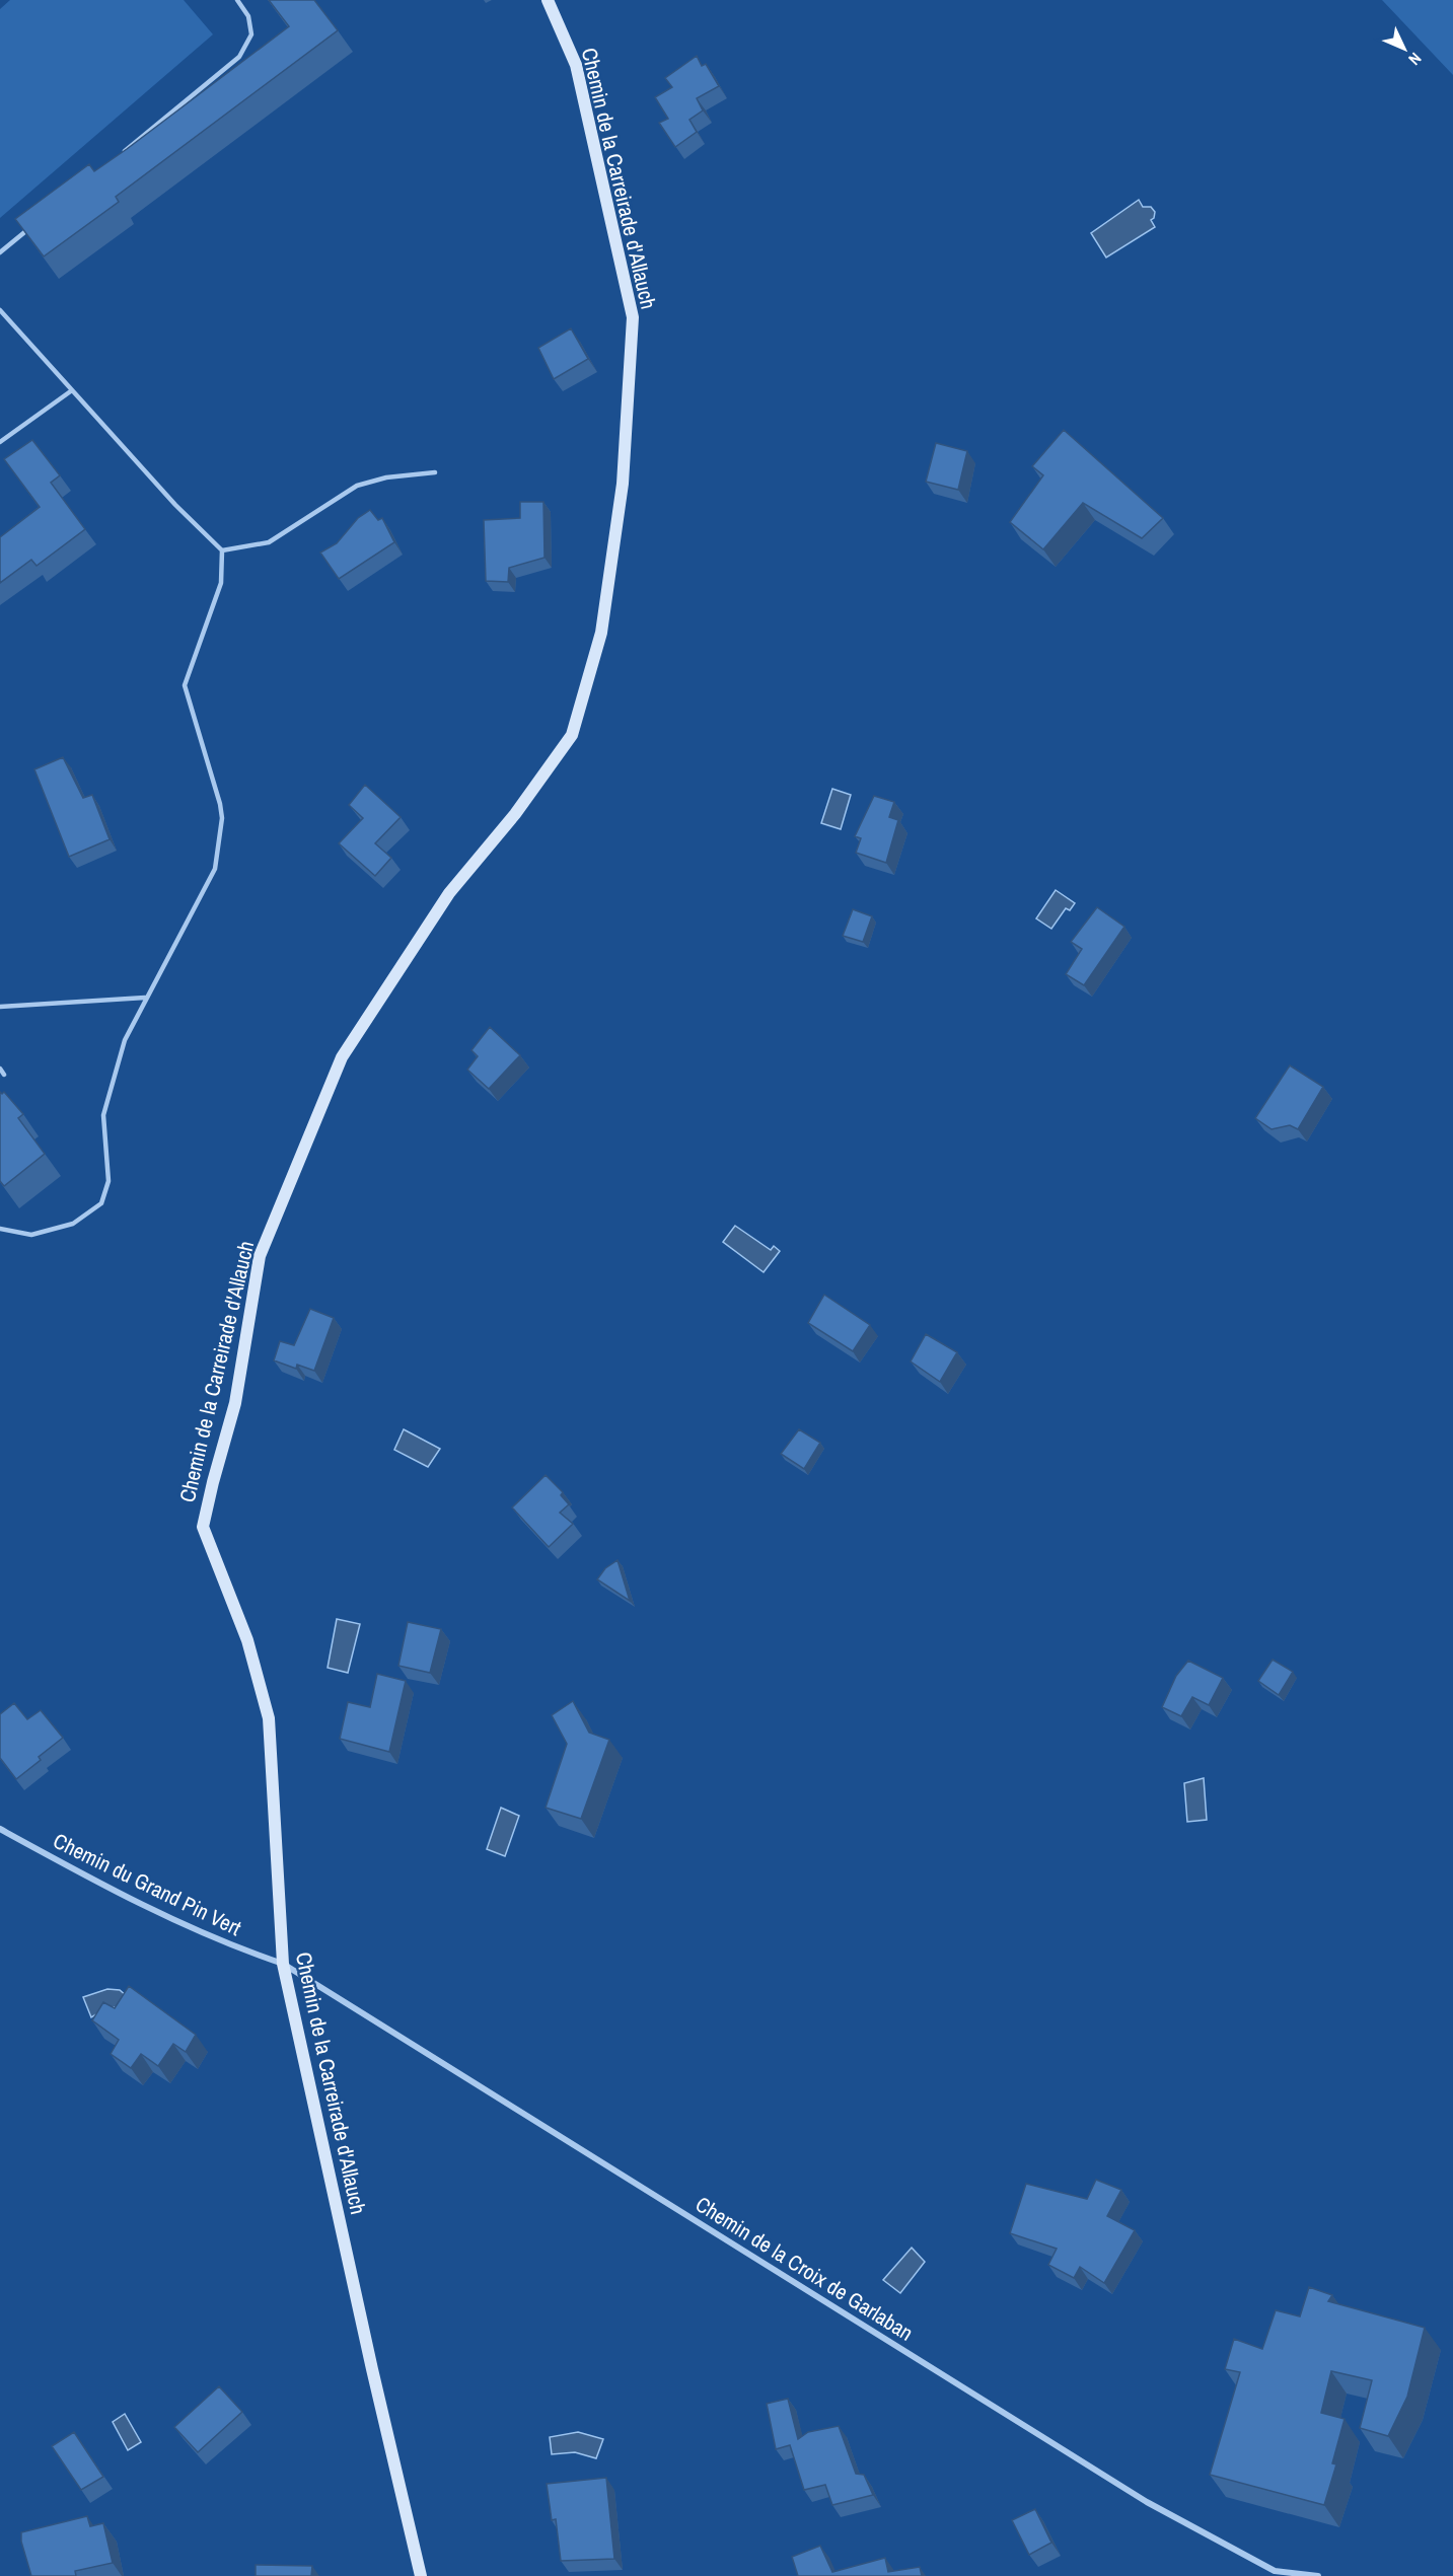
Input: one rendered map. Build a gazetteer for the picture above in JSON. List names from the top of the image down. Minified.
{"streets":{"street":["Chemin de la Carreirade d'Allauch","Chemin du Grand Pin Vert","Chemin de la Croix de Garlaban"]},"crossings":[["Chemin de la Carreirade d'Allauch","Chemin du Grand Pin Vert"],["Chemin de la Carreirade d'Allauch","Chemin de la Croix de Garlaban"],["Chemin du Grand Pin Vert","Chemin de la Croix de Garlaban"]],"north":"bottom right"}
